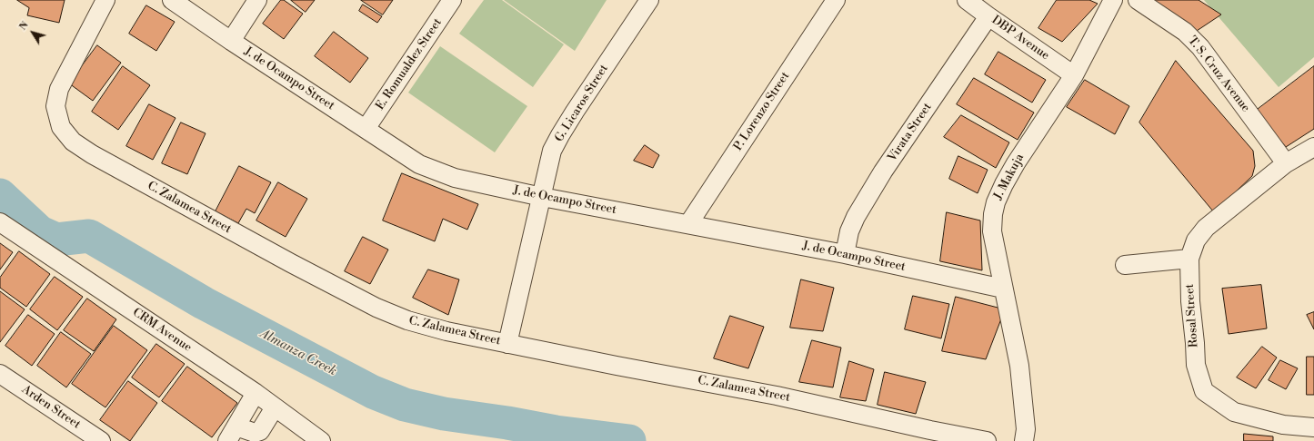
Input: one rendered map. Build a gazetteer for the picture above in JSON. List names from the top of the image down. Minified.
{"streets":{"street":["DBP Avenue","E. Romualdez Street","T. S. Cruz Avenue","J. de Ocampo Street","G. Licaros Street","P. Lorenzo Street","Virata Street","J. Makuja","C. Zalamea Street","Rosal Street","CRM Avenue","Arden Street"]},"crossings":[["DBP Avenue","Virata Street"],["DBP Avenue","J. Makuja"],["E. Romualdez Street","J. de Ocampo Street"],["T. S. Cruz Avenue","Rosal Street"],["J. de Ocampo Street","G. Licaros Street"],["J. de Ocampo Street","P. Lorenzo Street"],["J. de Ocampo Street","Virata Street"],["J. de Ocampo Street","J. Makuja"],["G. Licaros Street","C. Zalamea Street"]],"water":["Almanza Creek"],"north":"top left"}
